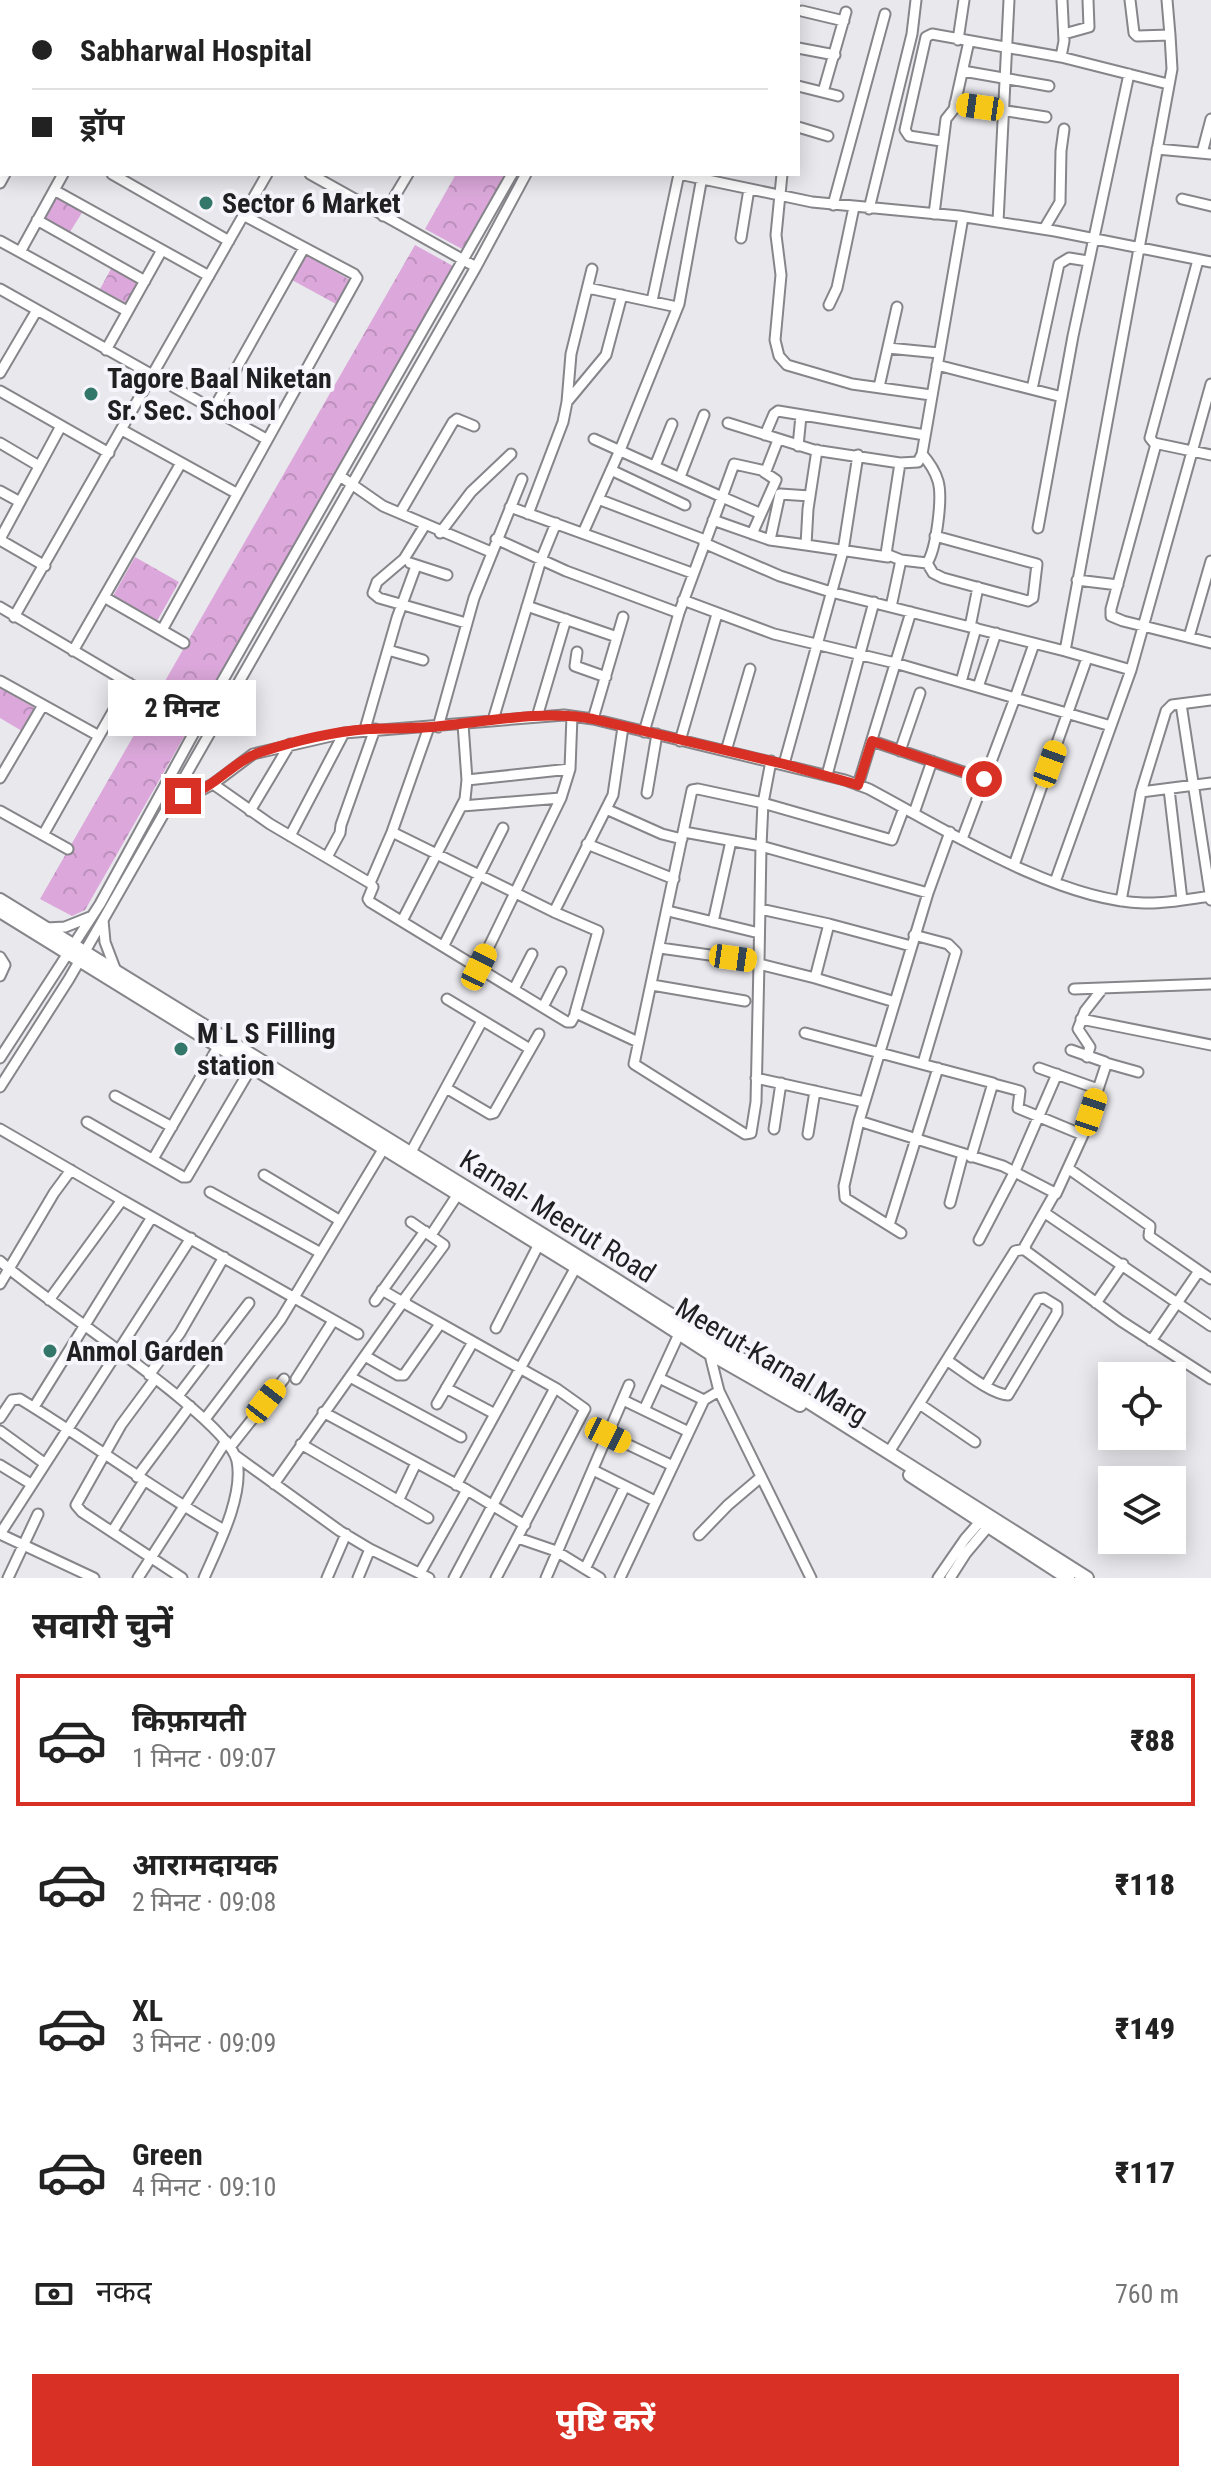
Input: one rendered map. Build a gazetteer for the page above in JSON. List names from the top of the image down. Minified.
{"streets":{"highway":["Karnal- Meerut Road","Meerut-Karnal Marg"]},"crossings":[["Karnal- Meerut Road","Meerut-Karnal Marg"]],"places":["Sector 6 Market","Tagore Baal Niketan Sr. Sec. School","M L S Filling station","Anmol Garden"],"page":{"banner":["Sabharwal Hospital","ड्रॉप"],"bubble":"2 मिनट","heading":"सवारी चुनें","list":[{"name":"किफ़ायती","note":"1 मिनट · 09:07","value":"₹88"},{"name":"आरामदायक","note":"2 मिनट · 09:08","value":"₹118"},{"name":"XL","note":"3 मिनट · 09:09","value":"₹149"},{"name":"Green","note":"4 मिनट · 09:10","value":"₹117"}],"pay":["नकद","760 m"],"buttons":"पुष्टि करें"}}
